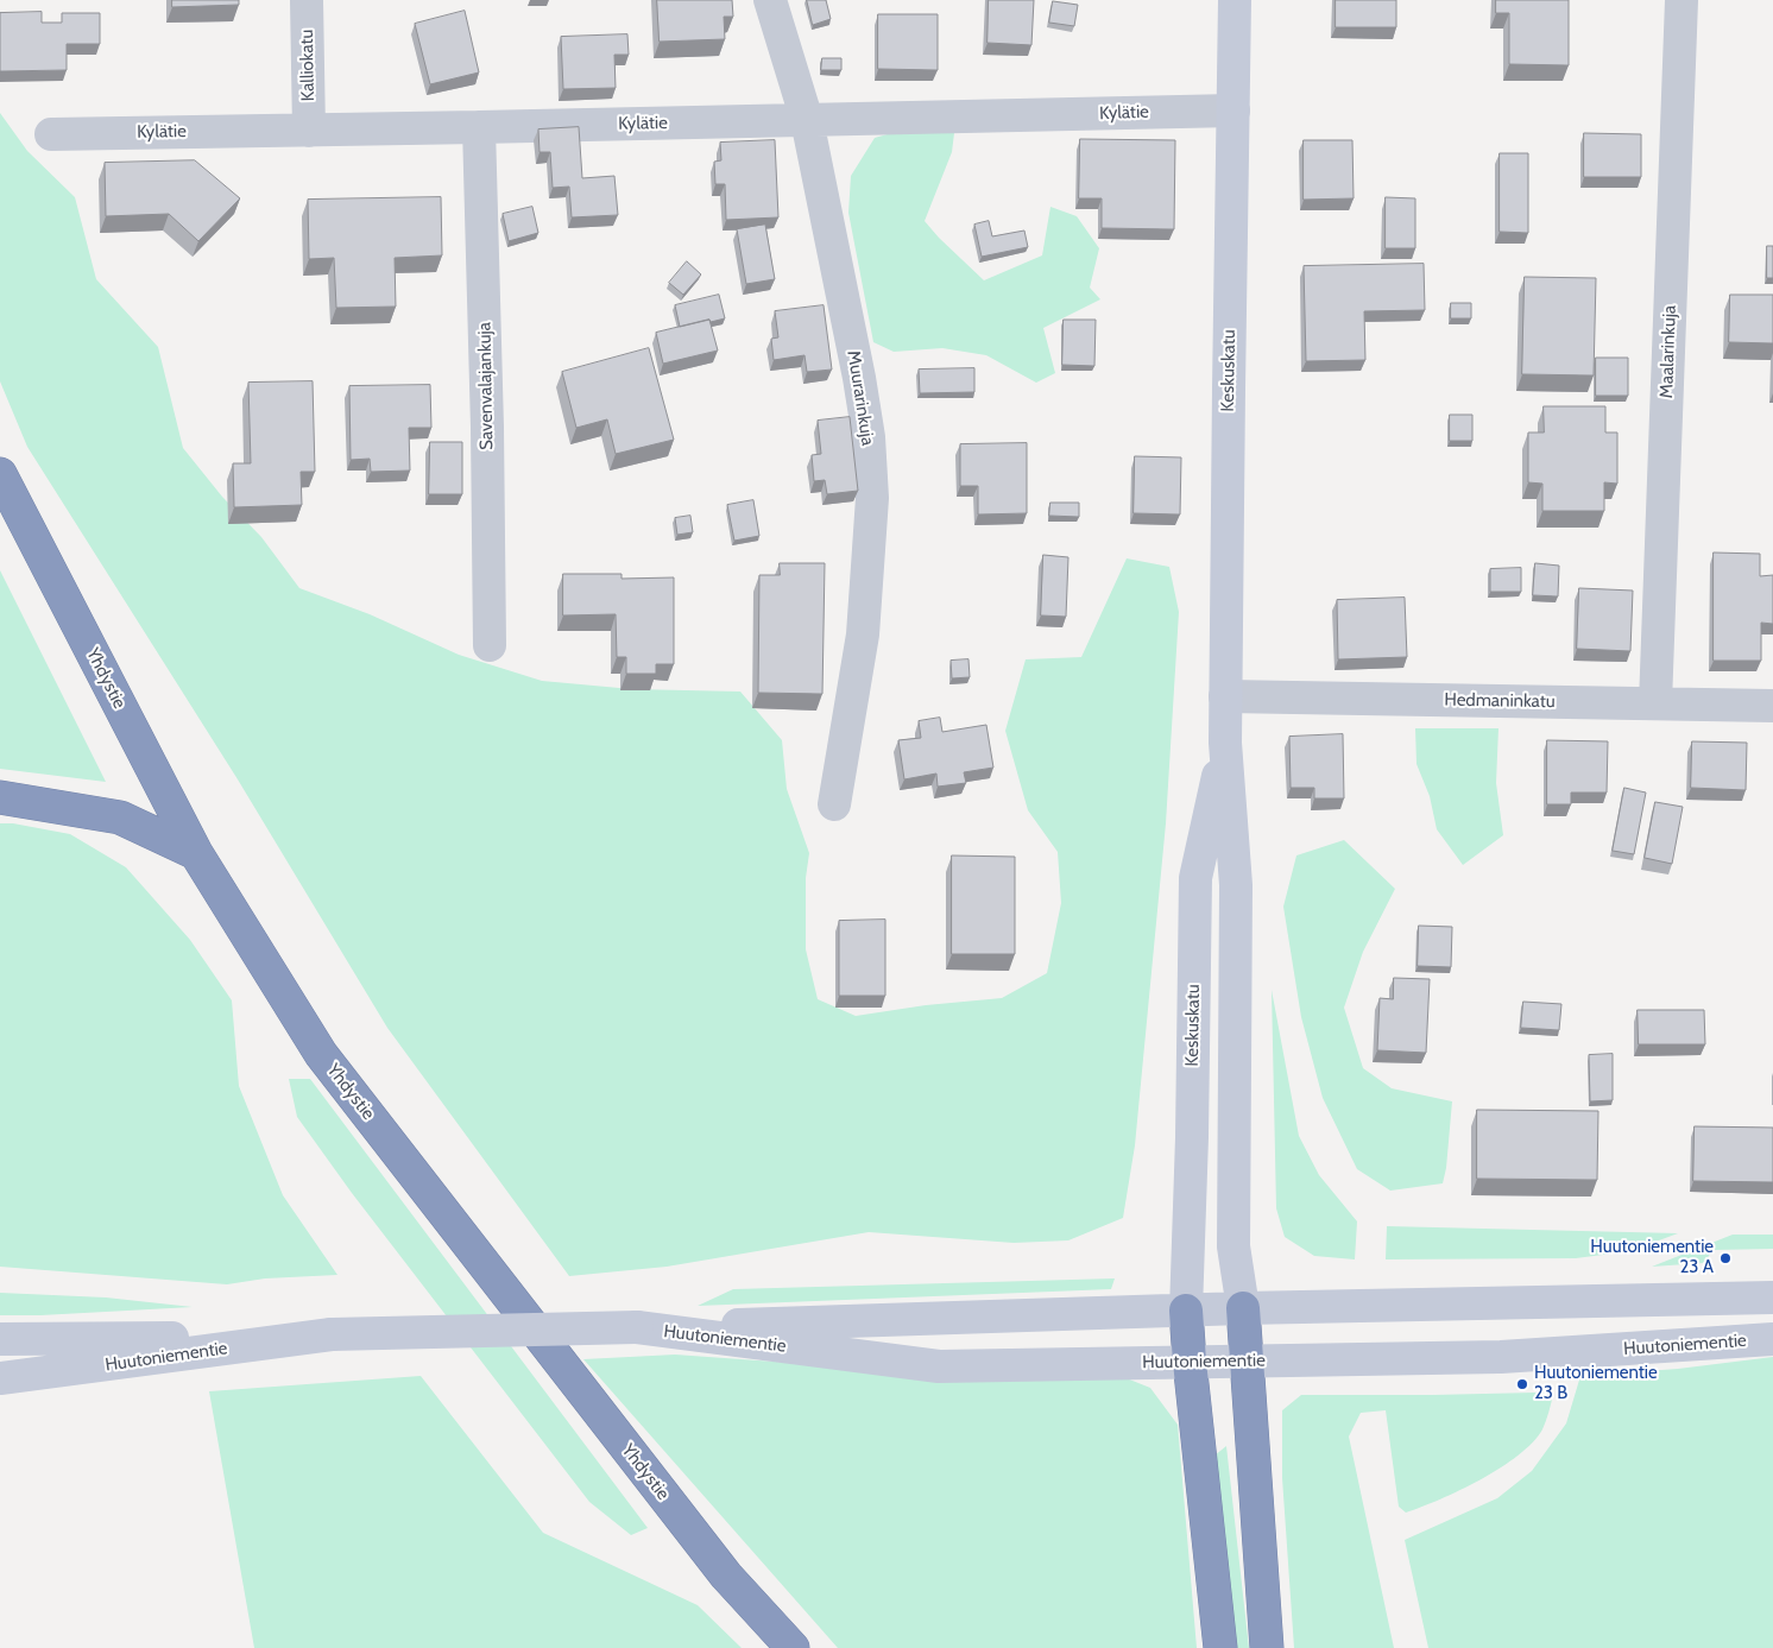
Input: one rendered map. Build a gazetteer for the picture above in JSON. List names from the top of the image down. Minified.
{"streets":{"highway":["Yhdystie"],"main road":["Keskuskatu","Huutoniementie"],"street":["Kalliokatu","Kylätie","Maalarinkuja","Savenvalajankuja","Muurarinkuja","Hedmaninkatu"]},"crossings":[["Kalliokatu","Kylätie"],["Kylätie","Keskuskatu"],["Kylätie","Savenvalajankuja"],["Kylätie","Muurarinkuja"],["Maalarinkuja","Hedmaninkatu"],["Keskuskatu","Hedmaninkatu"],["Keskuskatu","Huutoniementie"]],"places":["Huutoniementie 23 A","Huutoniementie 23 B"]}
